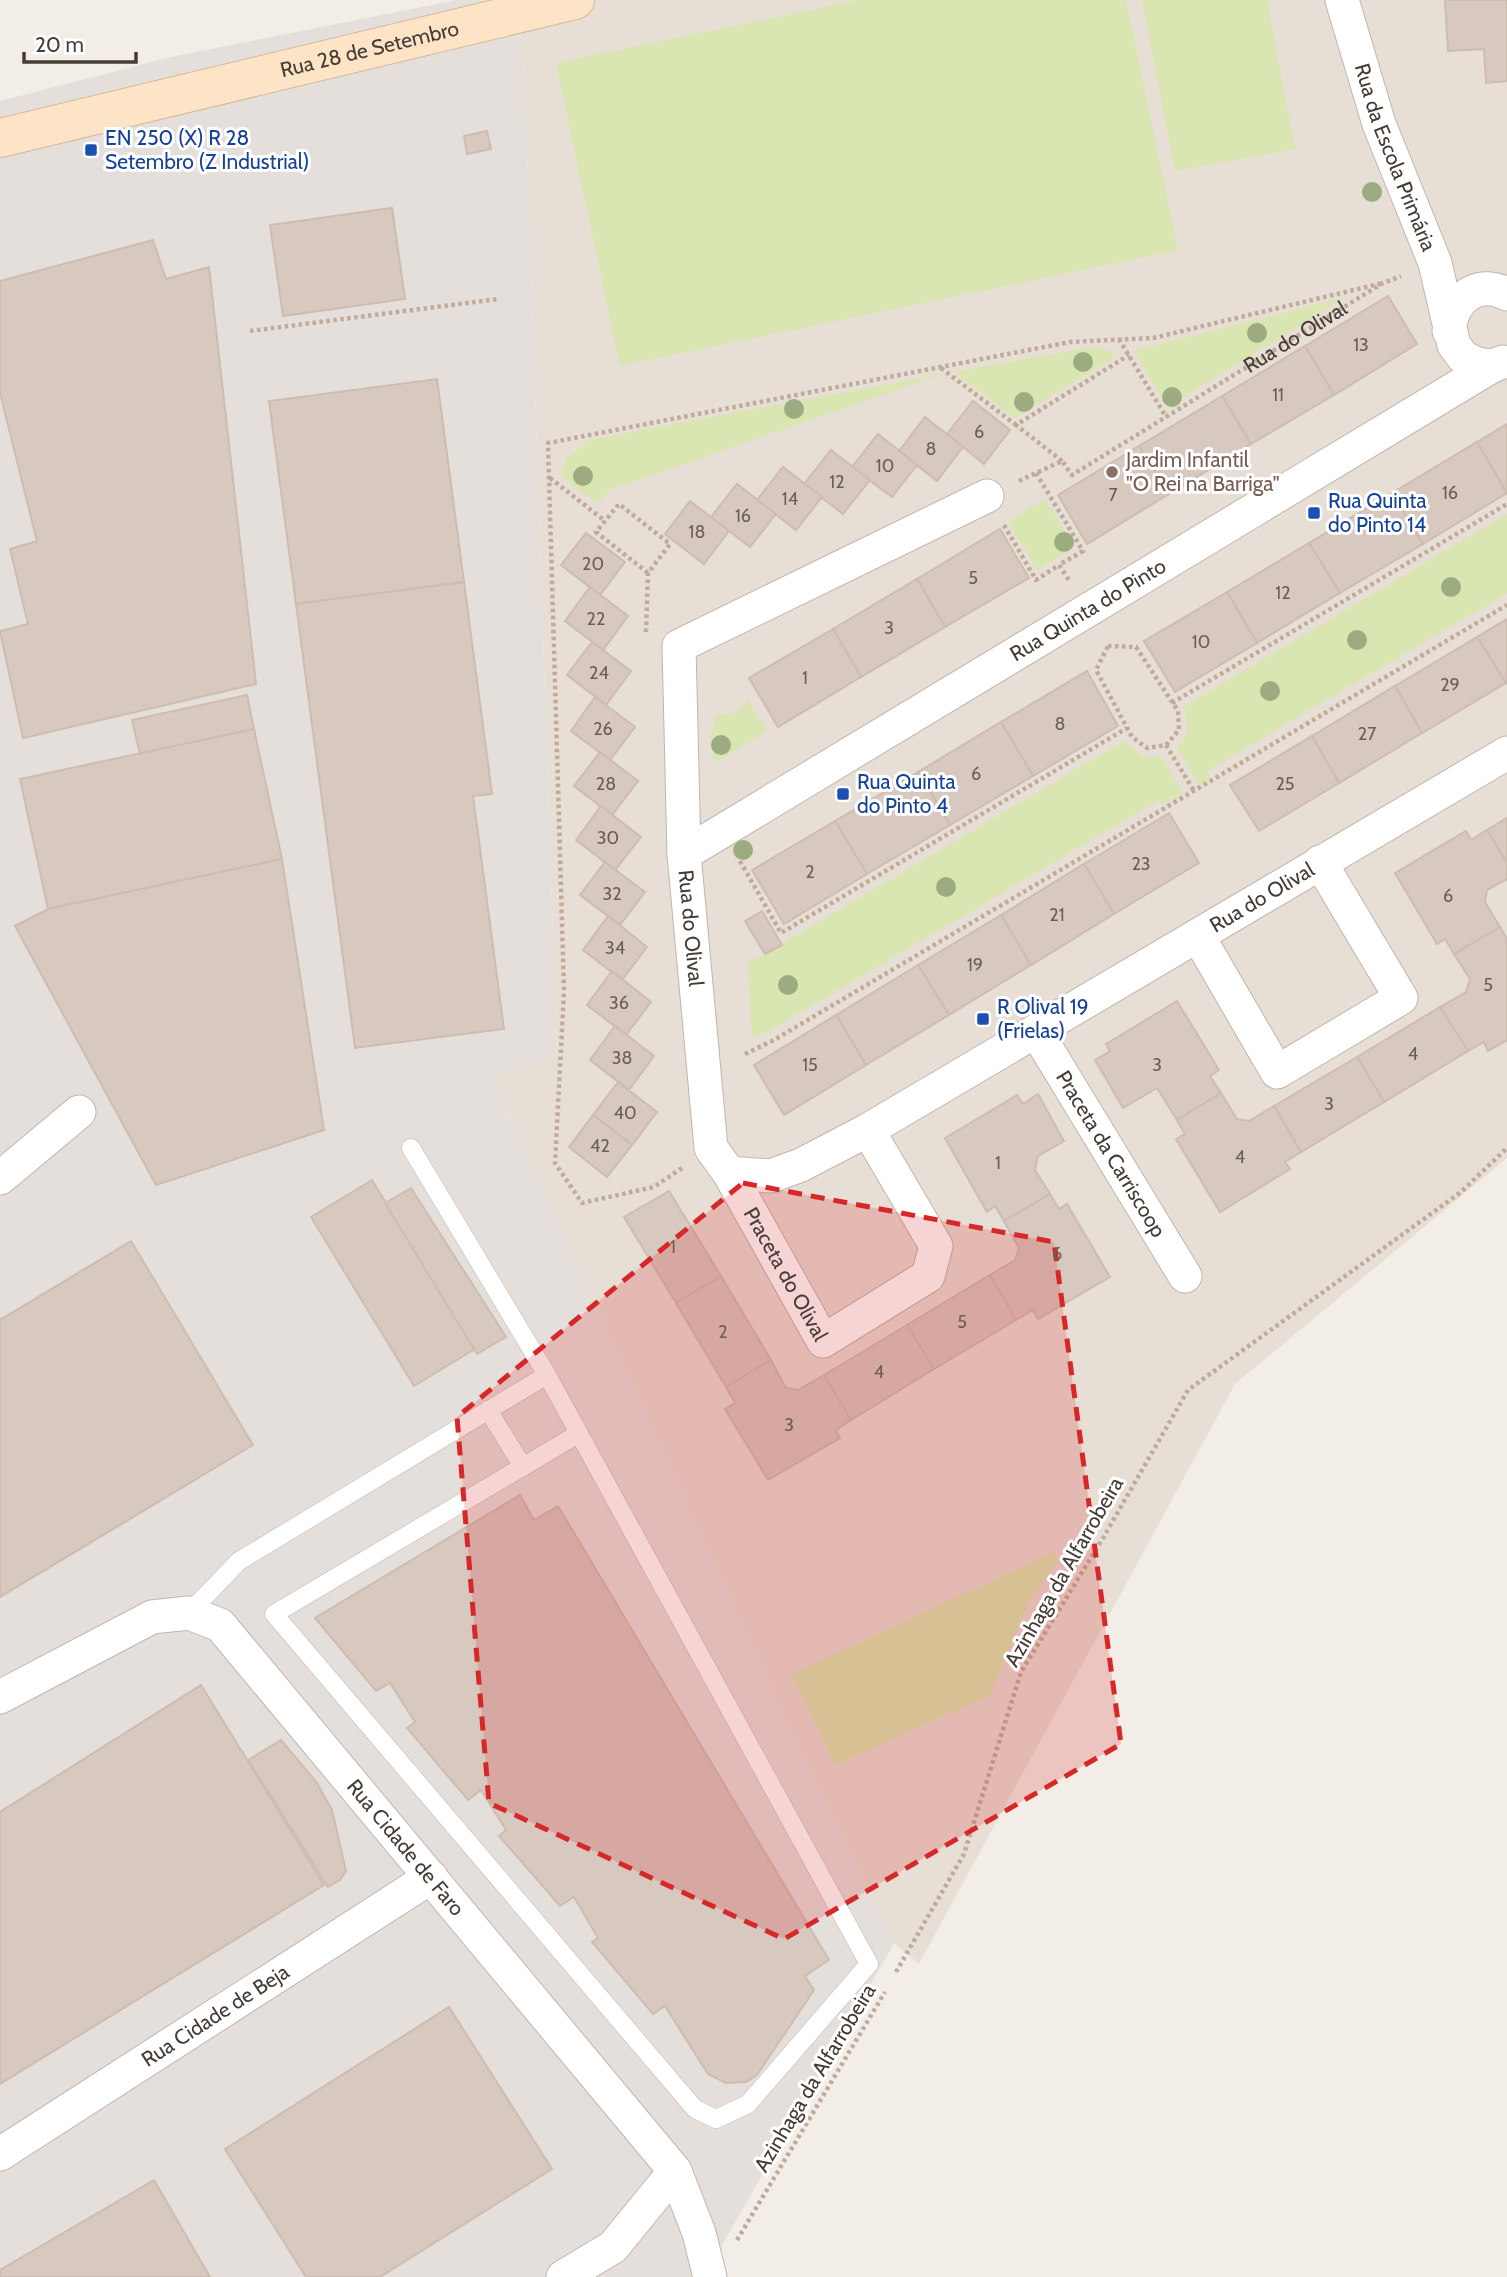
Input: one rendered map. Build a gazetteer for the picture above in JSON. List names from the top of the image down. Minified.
{"streets":{"main road":["Rua 28 de Setembro"],"street":["Rua da Escola Primária","Rua do Olival","Rua Quinta do Pinto","Praceta da Carriscoop","Praceta do Olival","Rua Cidade de Faro","Rua Cidade de Beja"],"path":["Azinhaga da Alfarrobeira"]},"crossings":[["Rua da Escola Primária","Rua do Olival"],["Rua do Olival","Rua Quinta do Pinto"],["Rua do Olival","Praceta da Carriscoop"],["Rua do Olival","Praceta do Olival"],["Rua Cidade de Faro","Rua Cidade de Beja"]],"places":{"transit":["EN 250 (X) R 28 Setembro (Z Industrial)","Rua Quinta do Pinto 14","Rua Quinta do Pinto 4","R Olival 19 (Frielas)"],"other":["Jardim Infantil \"O Rei na Barriga\""]},"house_numbers":["13","11","6","8","10","12","16","7","14","16","18","20","5","12","22","3","10","24","1","29","8","26","27","6","28","25","30","23","2","32","6","21","34","19","5","36","4","38","15","3","3","40","42","4","1","1","6","5","2","4","3"],"scale_bar":"20 m"}
